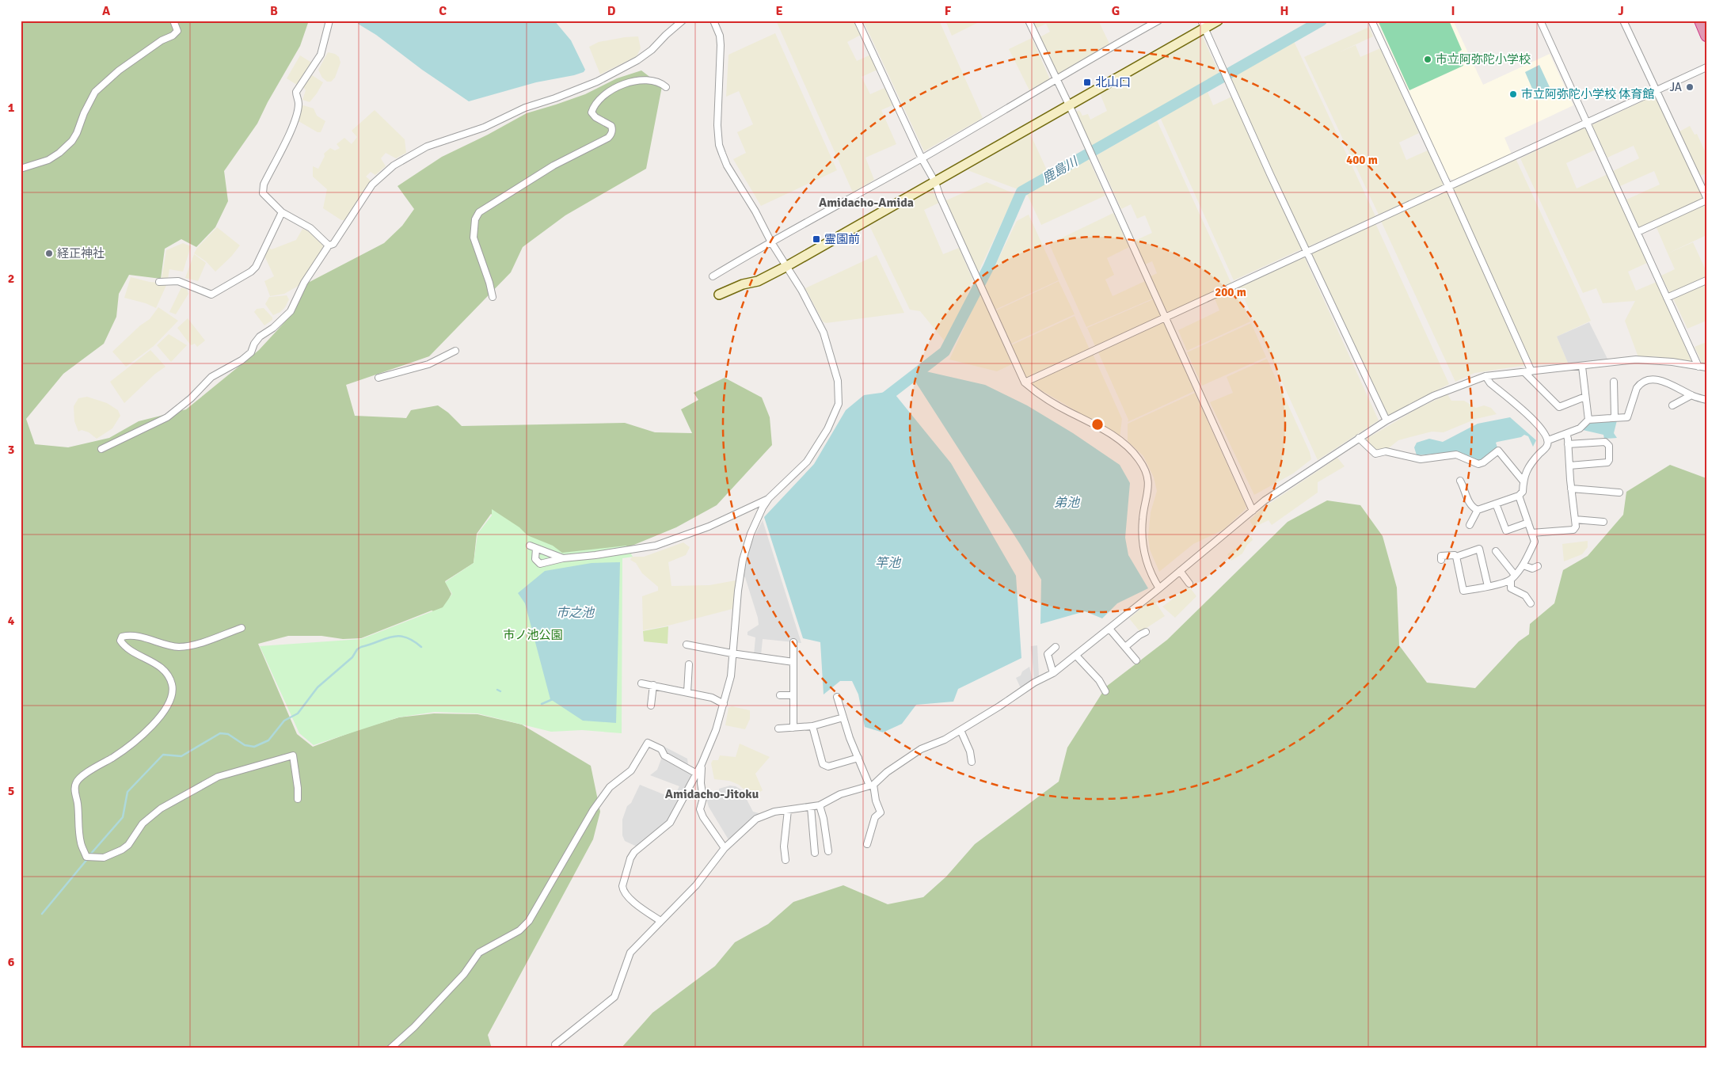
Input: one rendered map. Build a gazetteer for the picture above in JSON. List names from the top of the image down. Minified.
{"districts":["Amidacho-Amida","Amidacho-Jitoku"],"water":["鹿島川","弟池","竿池","市之池"],"parks":["市ノ池公園"],"places":{"other":["市立阿弥陀小学校","JA","市立阿弥陀小学校 体育館","経正神社"],"transit":["北山口","霊園前"]},"grid":{"columns":["A","B","C","D","E","F","G","H","I","J"],"rows":["1","2","3","4","5","6"]},"rings":["400 m","200 m"]}
